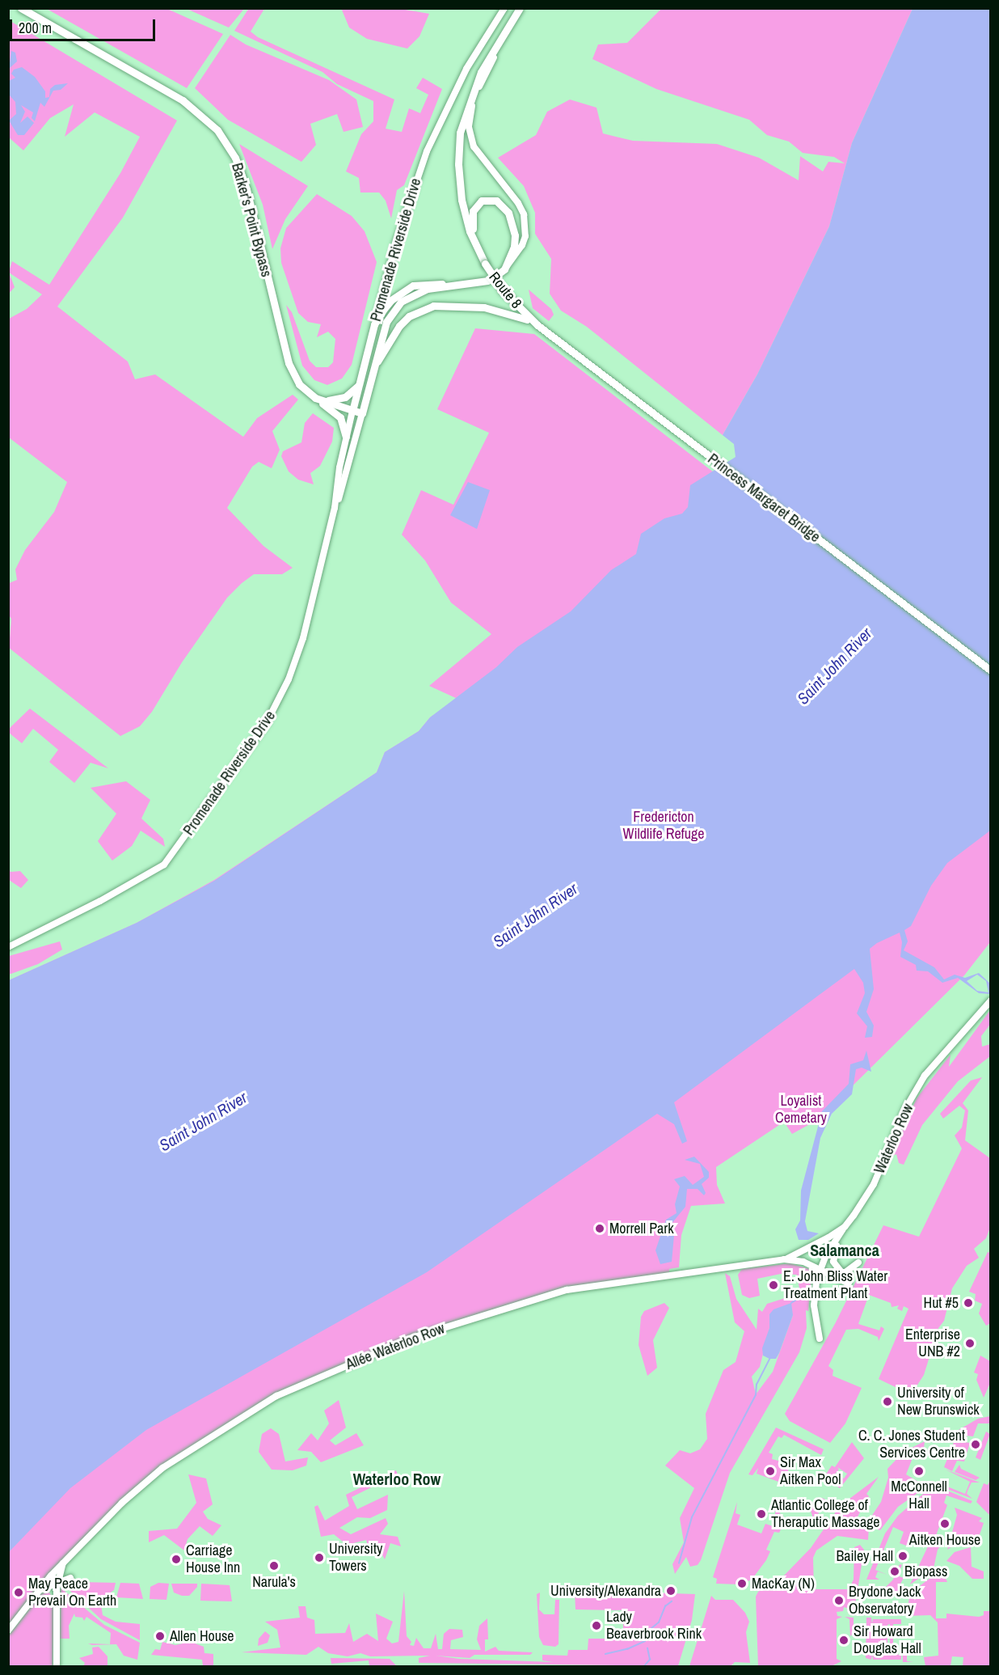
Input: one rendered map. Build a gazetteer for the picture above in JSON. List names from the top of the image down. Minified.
{"streets":{"highway":["Barker's Point Bypass","Promenade Riverside Drive","Route 8","Princess Margaret Bridge"],"main road":["Waterloo Row","Allée Waterloo Row"]},"crossings":[["Barker's Point Bypass","Promenade Riverside Drive"],["Route 8","Princess Margaret Bridge"],["Waterloo Row","Allée Waterloo Row"]],"districts":["Salamanca","Waterloo Row"],"water":["Saint John River"],"parks":["Fredericton Wildlife Refuge","Loyalist Cemetary"],"places":["Morrell Park","E. John Bliss Water Treatment Plant","Hut #5","Enterprise UNB #2","University of New Brunswick","C. C. Jones Student Services Centre","Sir Max Aitken Pool","McConnell Hall","Atlantic College of Theraputic Massage","Aitken House","Bailey Hall","University Towers","Carriage House Inn","Narula's","Biopass","MacKay (N)","University/Alexandra","May Peace Prevail On Earth","Brydone Jack Observatory","Lady Beaverbrook Rink","Allen House","Sir Howard Douglas Hall"],"scale_bar":"200 m"}
